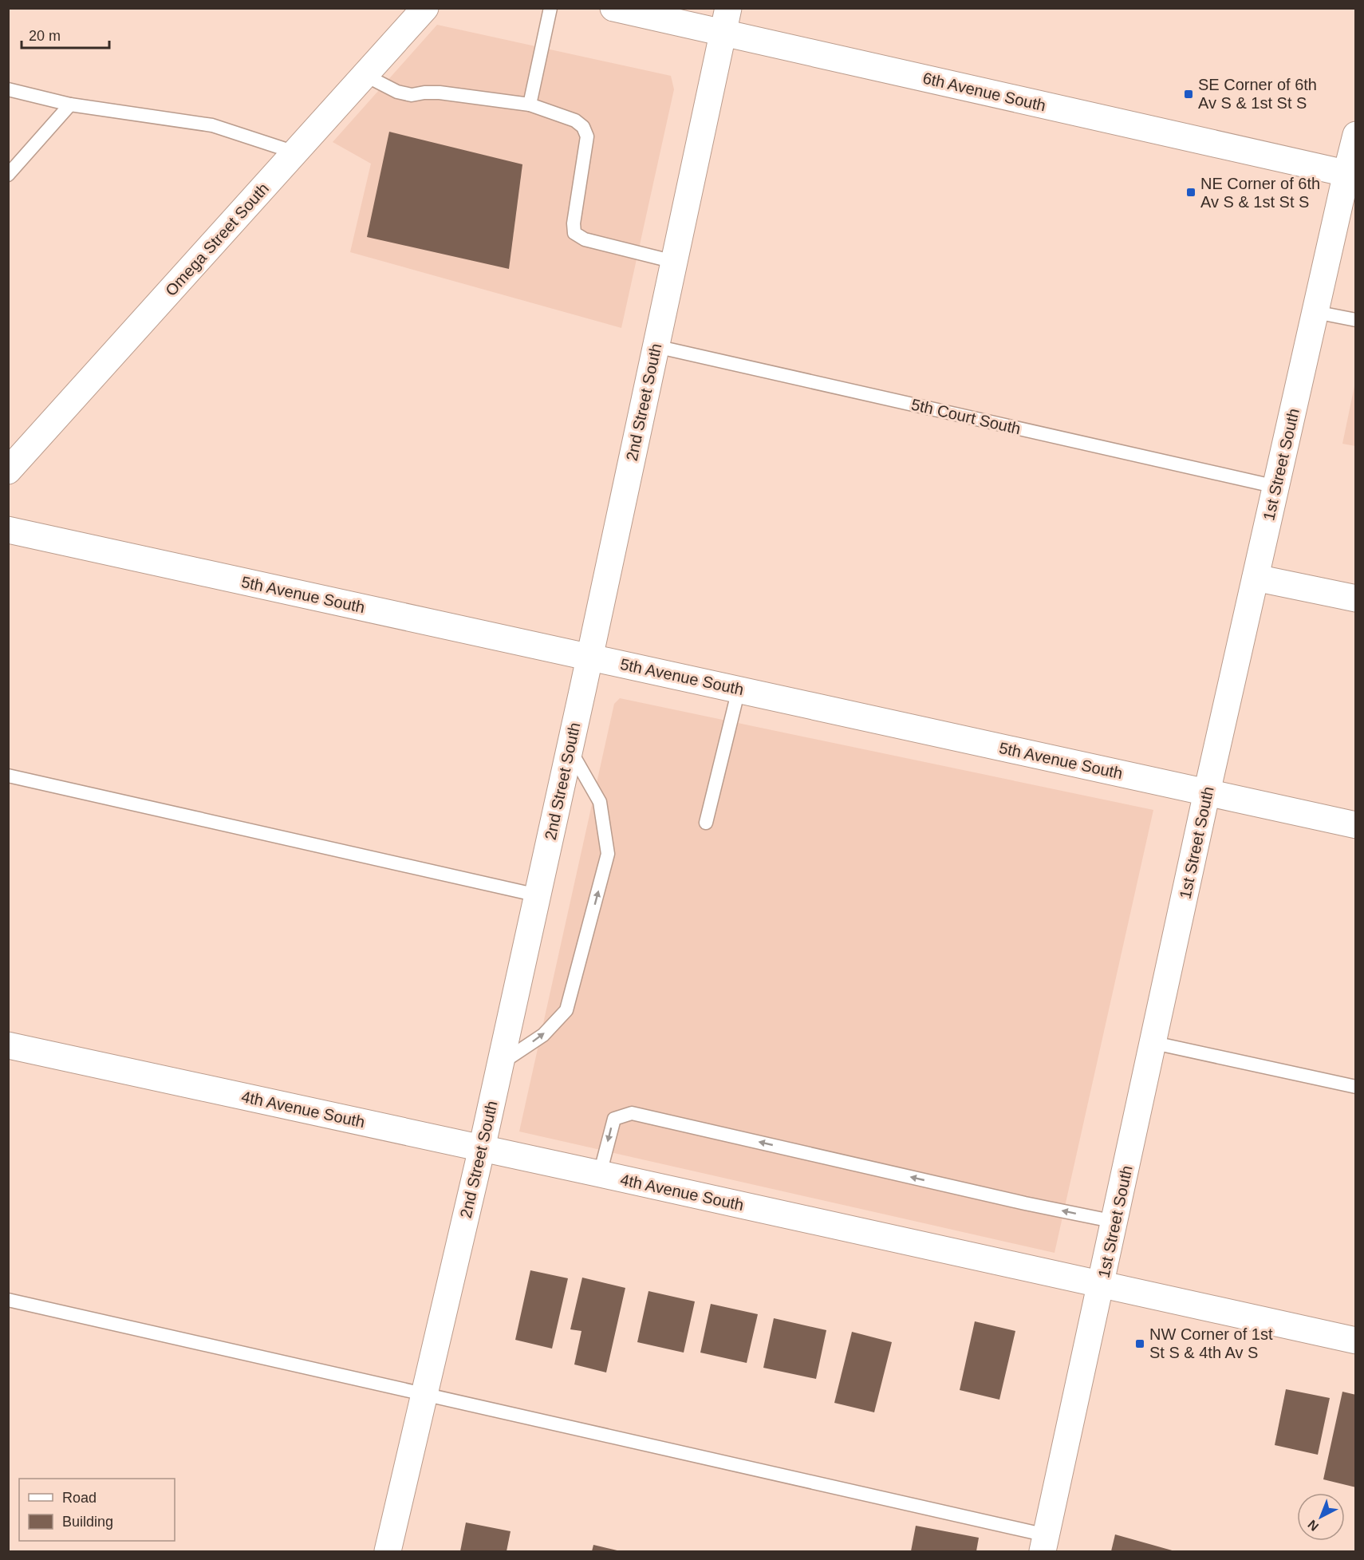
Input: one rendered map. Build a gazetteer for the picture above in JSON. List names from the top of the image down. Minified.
{"streets":{"street":["6th Avenue South","Omega Street South","2nd Street South","1st Street South","5th Avenue South","4th Avenue South"],"lane":["5th Court South"]},"crossings":[["6th Avenue South","2nd Street South"],["6th Avenue South","1st Street South"],["2nd Street South","5th Court South"],["2nd Street South","5th Avenue South"],["2nd Street South","4th Avenue South"],["5th Court South","1st Street South"],["1st Street South","5th Avenue South"],["1st Street South","4th Avenue South"]],"places":{"transit":["SE Corner of 6th Av S & 1st St S","NE Corner of 6th Av S & 1st St S","NW Corner of 1st St S & 4th Av S"]},"legend":["Road","Building"],"scale_bar":"20 m","north":"bottom left"}
